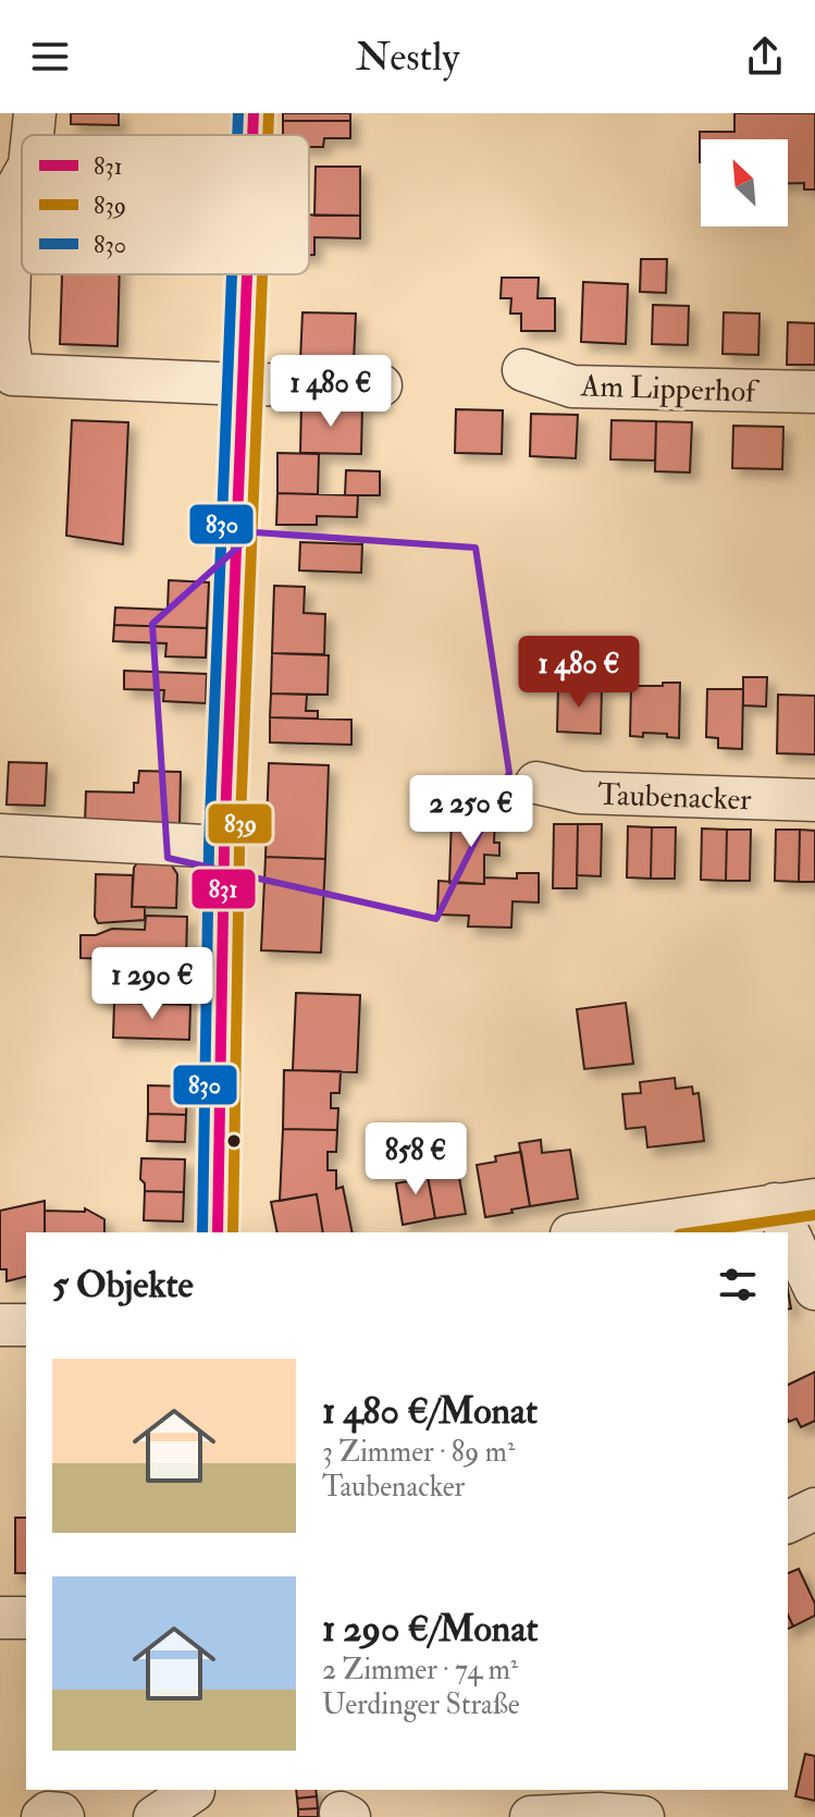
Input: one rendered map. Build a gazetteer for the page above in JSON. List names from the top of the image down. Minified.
{"streets":{"street":["Am Lipperhof","Taubenacker"]},"lines":["transit line 831","transit line 830","transit line 839"],"legend":["831","839","830"],"north":"top left","page":{"header":"Nestly","price":["1 480 €","1 480 €","2 250 €","1 290 €","858 €"],"heading":"5 Objekte","list":[{"name":"1 480 €/Monat","note":"3 Zimmer · 89 m² · Taubenacker"},{"name":"1 290 €/Monat","note":"2 Zimmer · 74 m² · Uerdinger Straße"}]}}
